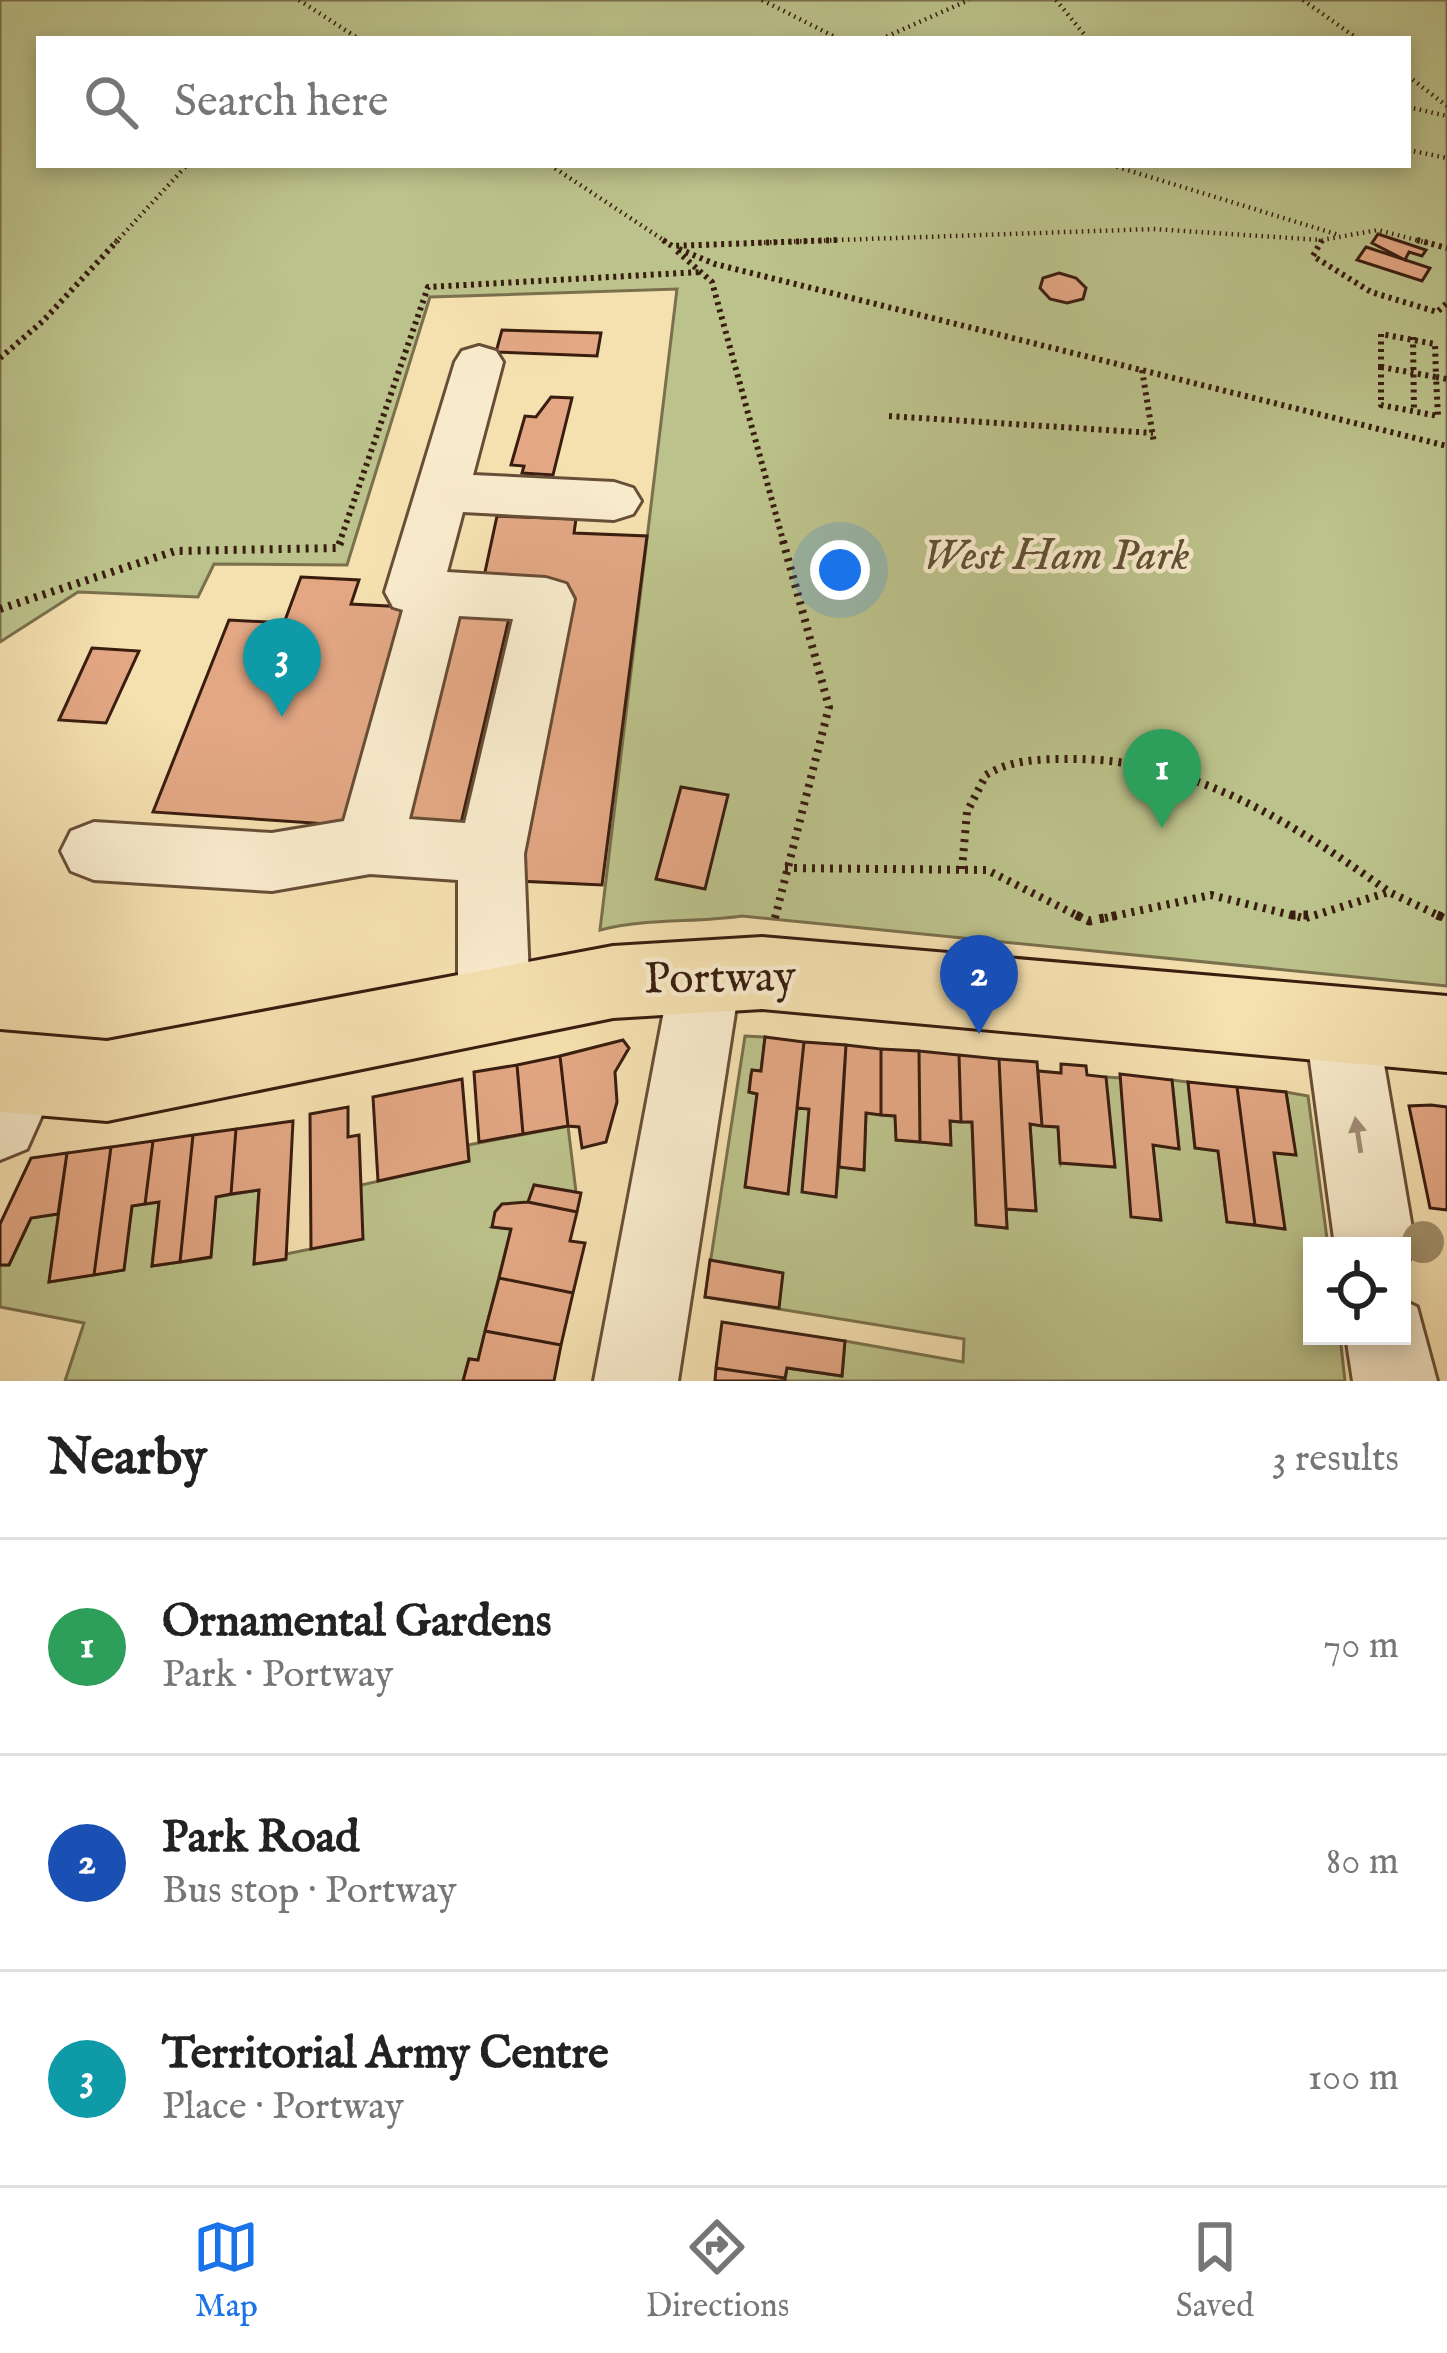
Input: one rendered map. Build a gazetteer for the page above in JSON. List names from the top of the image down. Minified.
{"streets":{"main road":["Portway"]},"parks":["West Ham Park"],"page":{"search":"Search here","pins":["3","1","2"],"heading":["Nearby","3 results"],"list":[{"mark":"1","name":"Ornamental Gardens","note":"Park · Portway","value":"70 m"},{"mark":"2","name":"Park Road","note":"Bus stop · Portway","value":"80 m"},{"mark":"3","name":"Territorial Army Centre","note":"Place · Portway","value":"100 m"}],"nav":["Map","Directions","Saved"]}}
